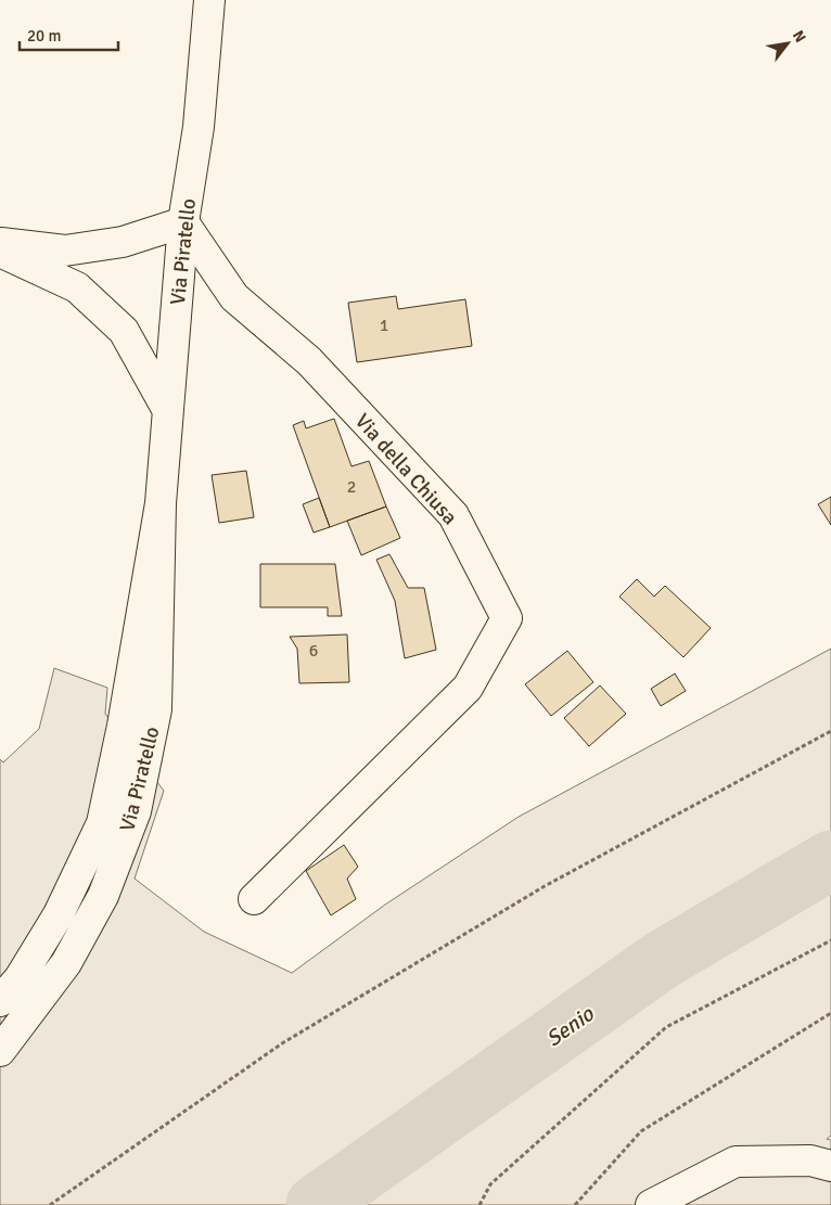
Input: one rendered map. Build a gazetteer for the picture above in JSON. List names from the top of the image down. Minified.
{"streets":{"main road":["Via Piratello","Via della Chiusa"]},"crossings":[["Via Piratello","Via della Chiusa"]],"water":["Senio"],"house_numbers":["1","2","6"],"scale_bar":"20 m","north":"top right"}
